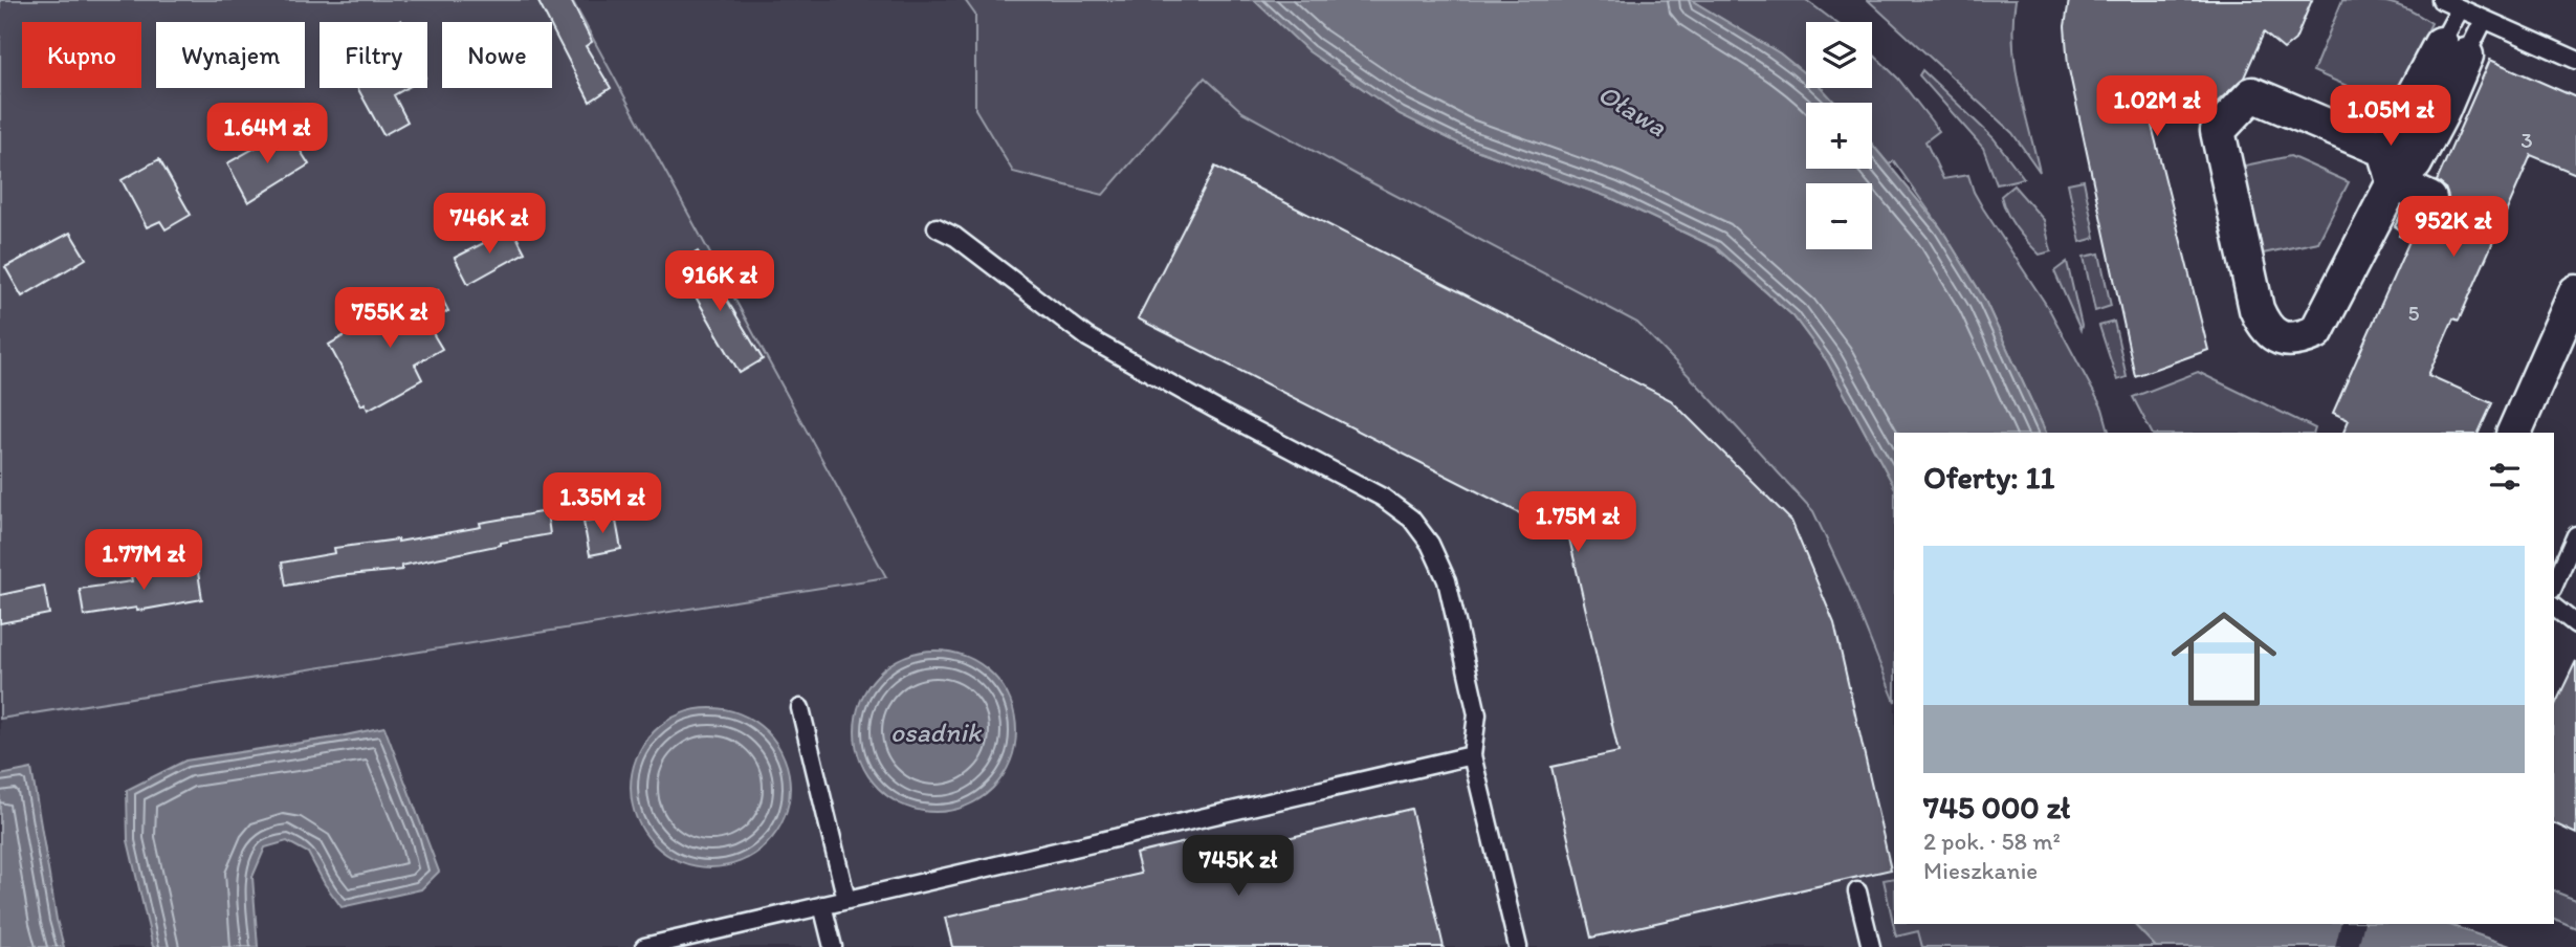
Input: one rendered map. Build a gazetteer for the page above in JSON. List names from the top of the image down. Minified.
{"water":["Oława","osadnik"],"house_numbers":["3","5"],"page":{"map_buttons":["+","−"],"chip":["Kupno","Wynajem","Filtry","Nowe"],"price":["1.02M zł","1.05M zł","1.64M zł","746K zł","952K zł","916K zł","755K zł","1.35M zł","1.75M zł","1.77M zł","745K zł"],"heading":"Oferty: 11","list":[{"name":"745 000 zł","note":"2 pok. · 58 m² · Mieszkanie"}]}}
